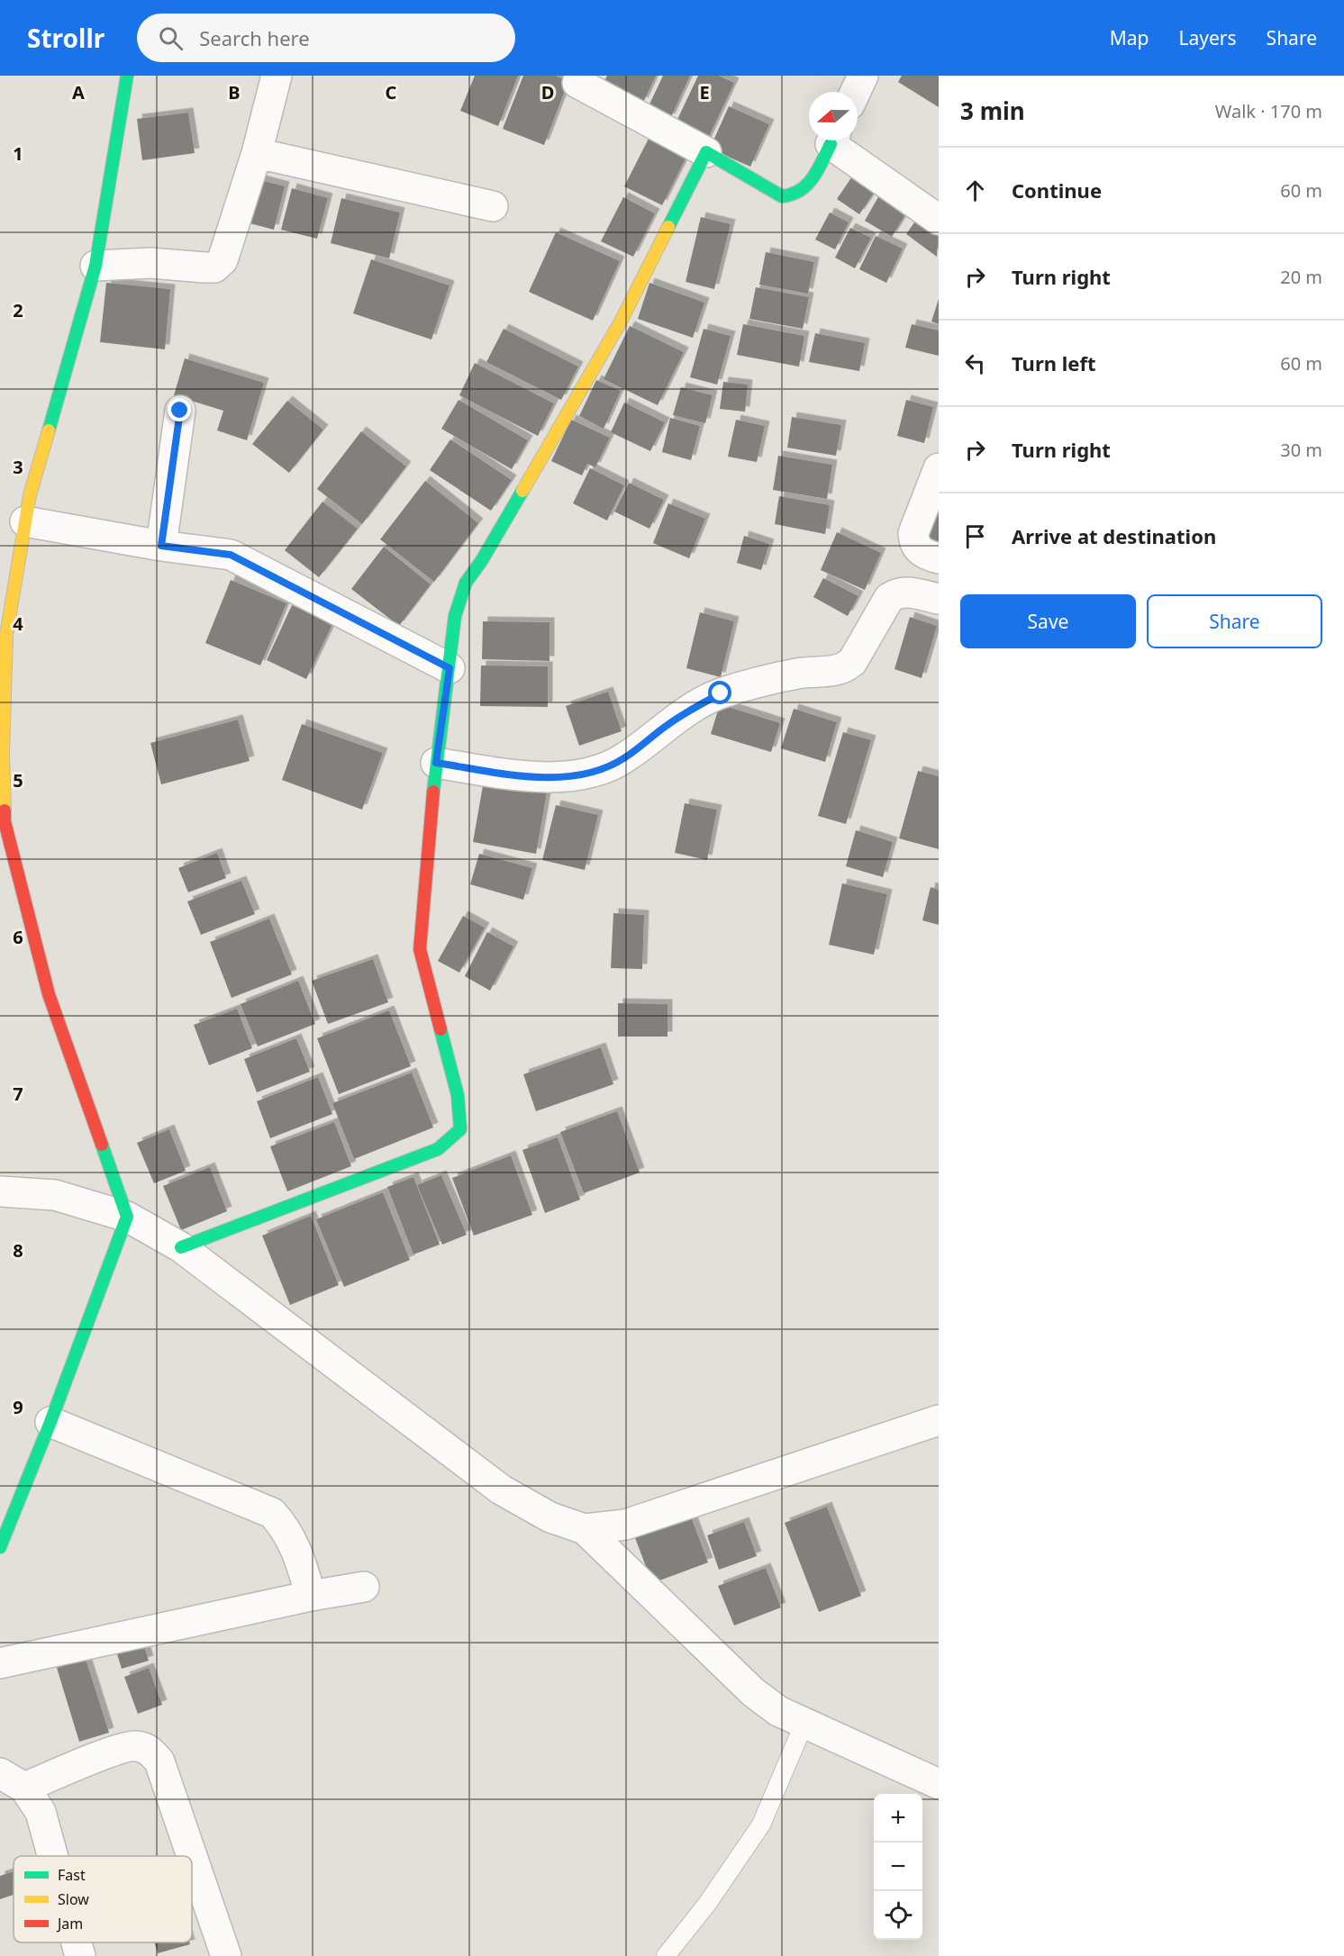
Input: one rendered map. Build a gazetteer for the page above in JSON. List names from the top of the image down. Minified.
{"legend":["Fast","Slow","Jam"],"north":"left","page":{"header":"Strollr","search":"Search here","nav":["Map","Layers","Share"],"heading":["3 min","Walk · 170 m"],"list":[["Continue","60 m"],["Turn right","20 m"],["Turn left","60 m"],["Turn right","30 m"],"Arrive at destination"],"buttons":["Save","Share"],"map_buttons":["+","−"]},"grid":{"columns":["A","B","C","D","E"],"rows":["1","2","3","4","5","6","7","8","9"]}}
